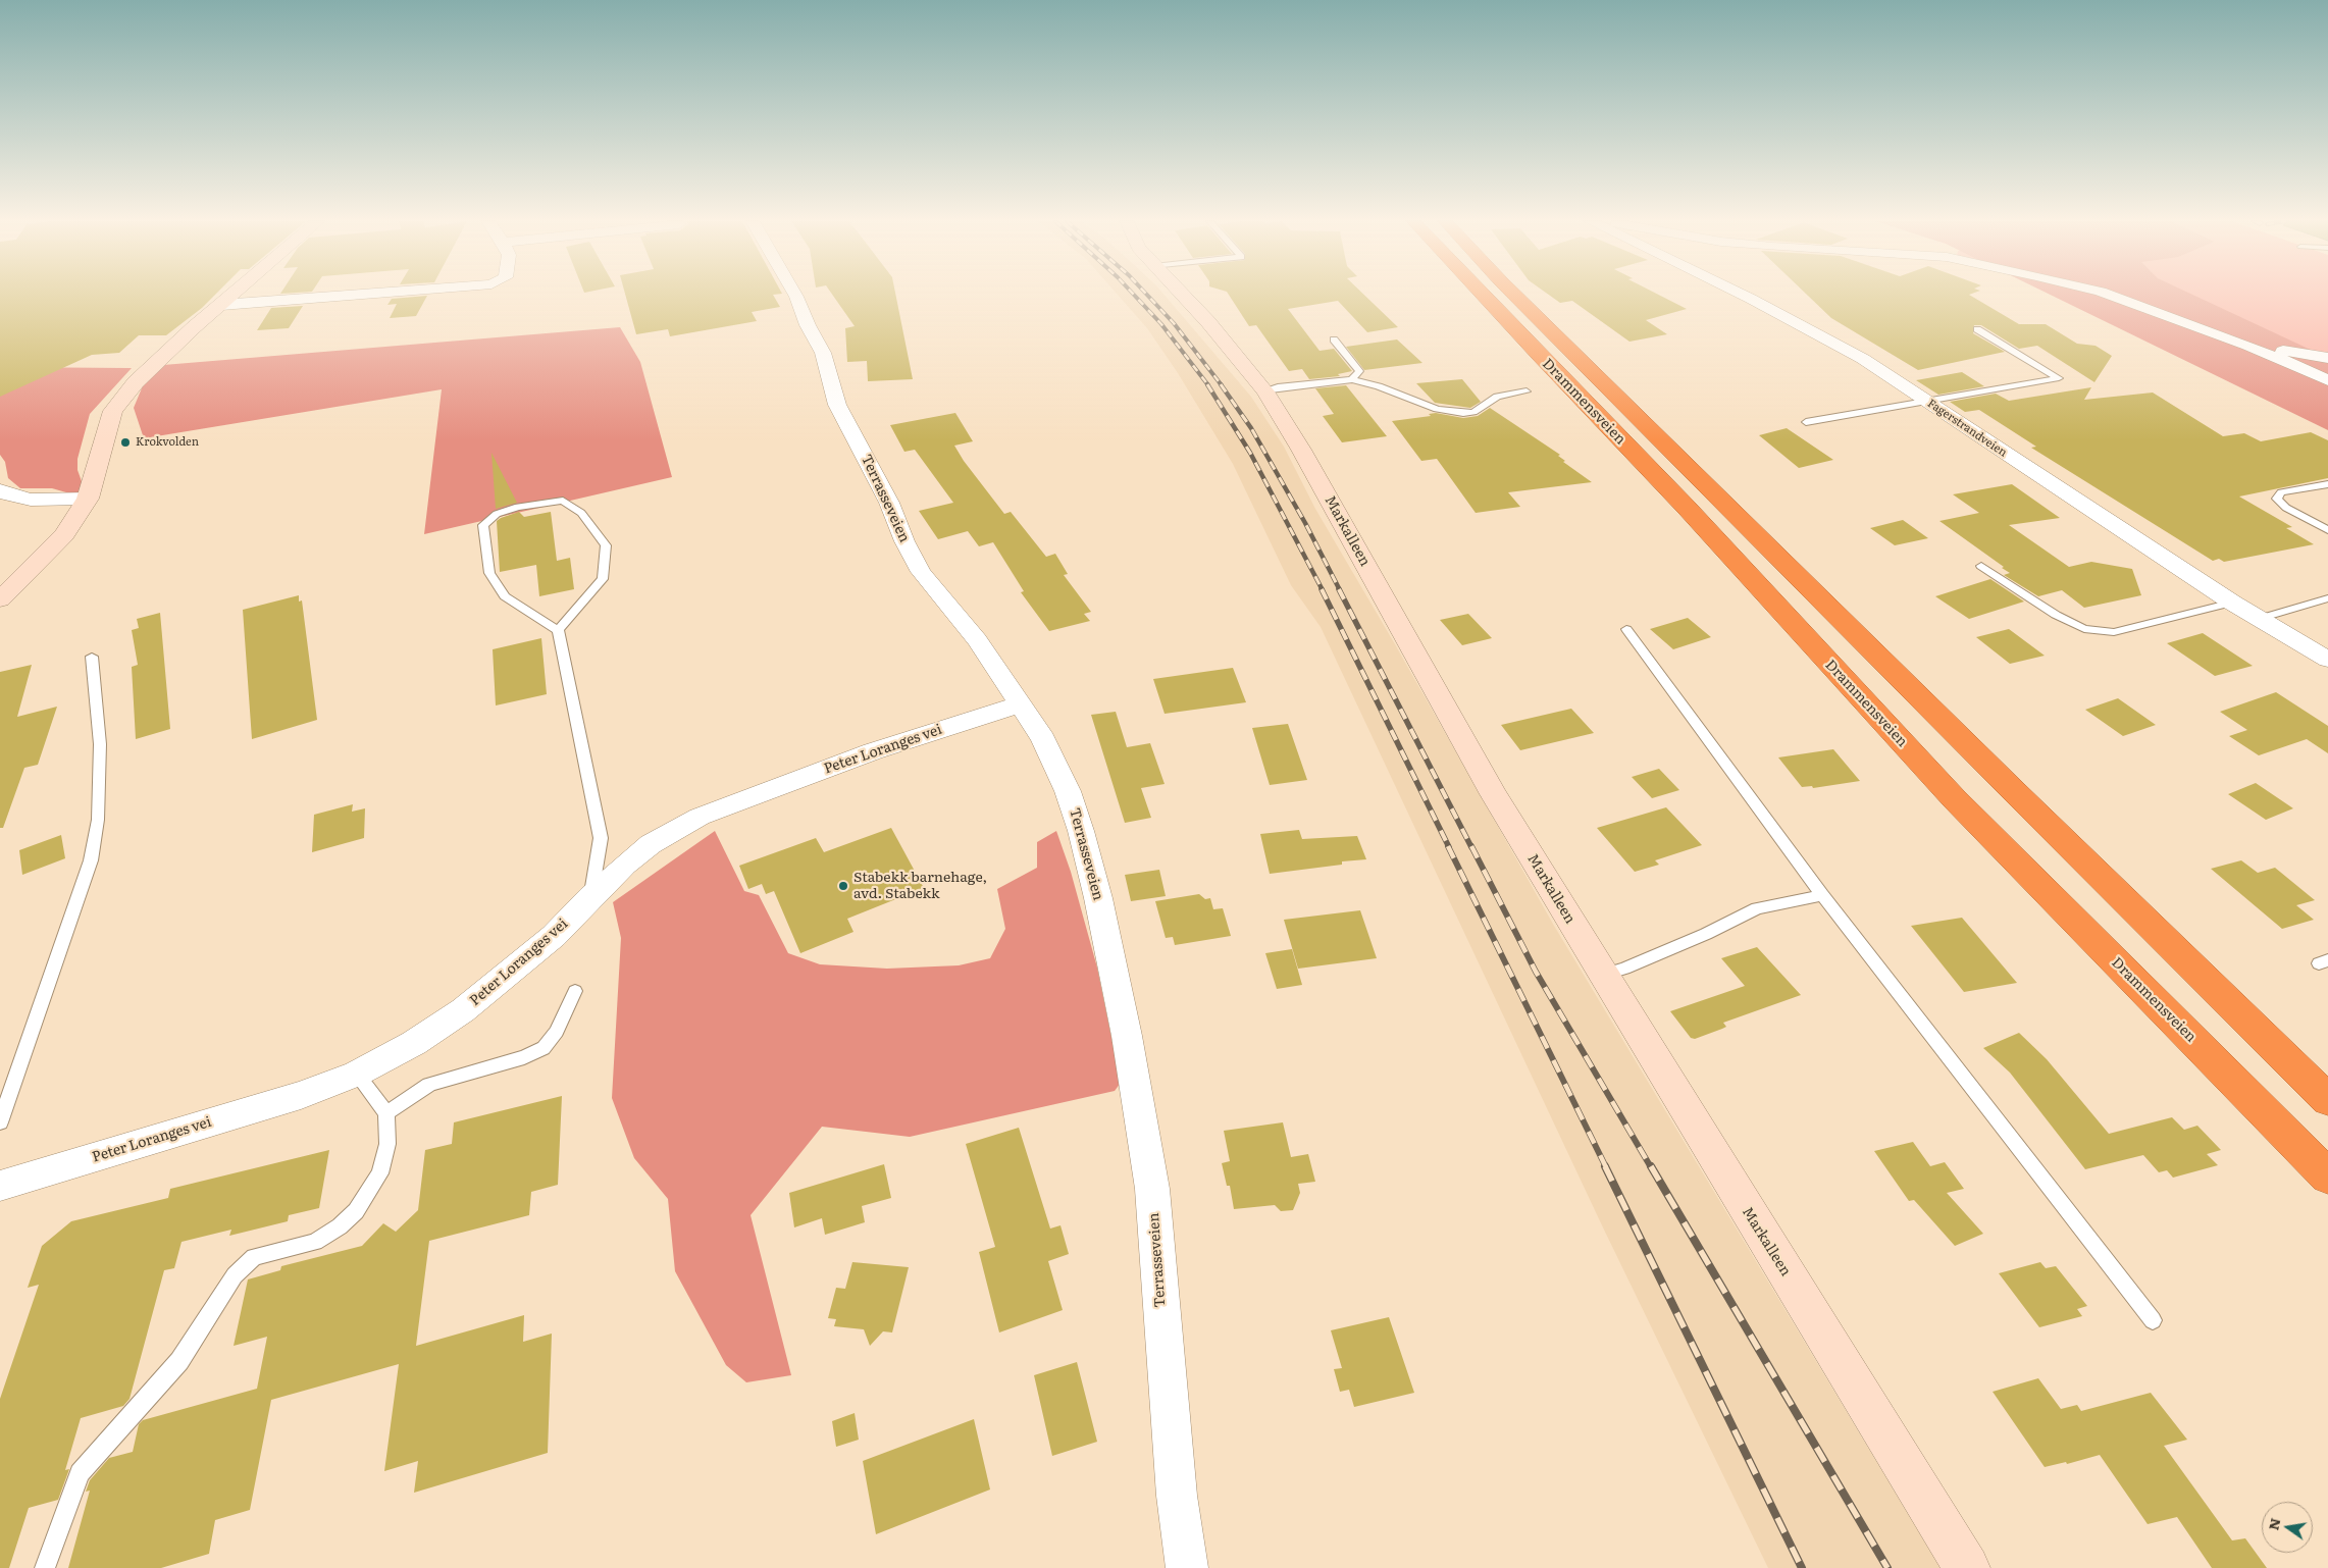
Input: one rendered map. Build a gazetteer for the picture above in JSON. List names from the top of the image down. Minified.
{"streets":{"highway":["Drammensveien"],"main road":["Markalleen"],"street":["Fagerstrandveien","Terrasseveien","Peter Loranges vei"]},"crossings":[["Terrasseveien","Peter Loranges vei"]],"places":["Krokvolden","Stabekk barnehage, avd. Stabekk"],"north":"left"}
